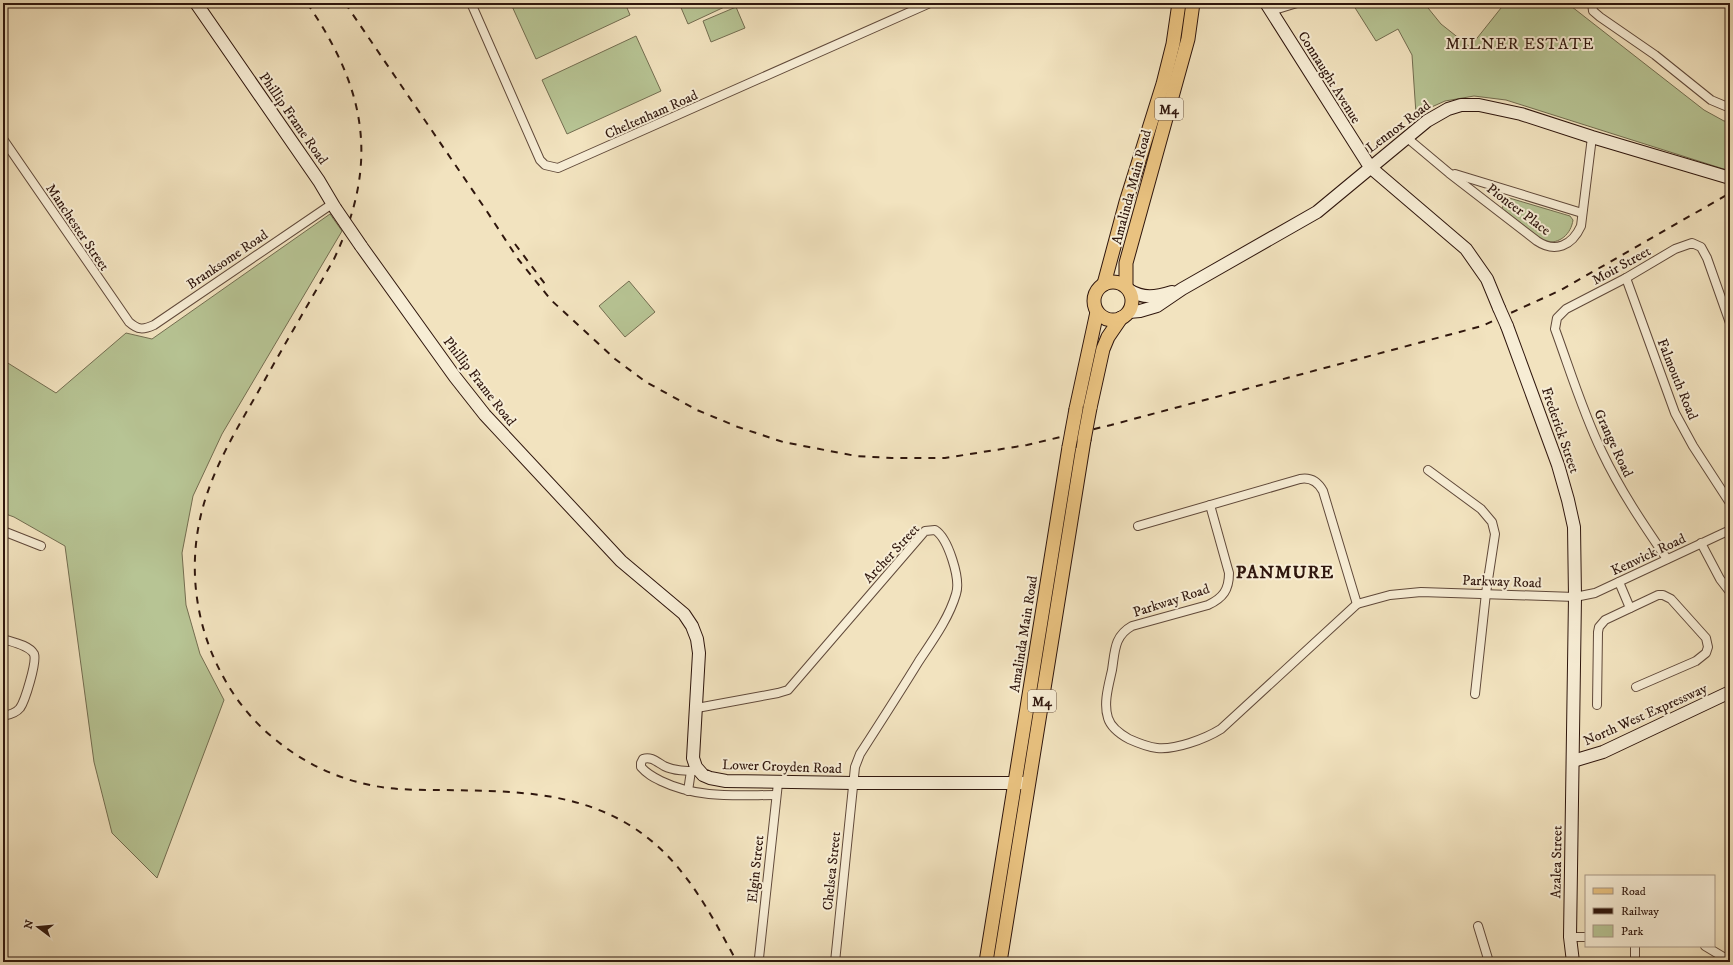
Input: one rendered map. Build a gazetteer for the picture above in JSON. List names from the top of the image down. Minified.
{"streets":{"main road":["M4","Amalinda Main Road"],"street":["Connaught Avenue","Cheltenham Road","Phillip Frame Road","Lennox Road","Pioneer Place","Manchester Street","Branksome Road","Moir Street","Falmouth Road","Frederick Street","Grange Road","Archer Street","Kenwick Road","Parkway Road","North West Expressway","Lower Croyden Road","Azalea Street","Elgin Street","Chelsea Street"]},"crossings":[["Connaught Avenue","Lennox Road"],["Connaught Avenue","Frederick Street"],["Phillip Frame Road","Branksome Road"],["Phillip Frame Road","Archer Street"],["Phillip Frame Road","Lower Croyden Road"],["Lennox Road","Amalinda Main Road"],["Lennox Road","Pioneer Place"],["Lennox Road","Frederick Street"],["Amalinda Main Road","Lower Croyden Road"],["Manchester Street","Branksome Road"],["Moir Street","Falmouth Road"],["Moir Street","Grange Road"],["Frederick Street","Kenwick Road"],["Frederick Street","Parkway Road"],["Frederick Street","North West Expressway"],["Frederick Street","Azalea Street"],["Grange Road","Kenwick Road"],["Archer Street","Lower Croyden Road"],["Archer Street","Chelsea Street"],["Kenwick Road","Parkway Road"],["North West Expressway","Azalea Street"],["Lower Croyden Road","Elgin Street"],["Lower Croyden Road","Chelsea Street"]],"districts":["MILNER ESTATE","PANMURE"],"legend":["Road","Railway","Park"],"north":"left"}
